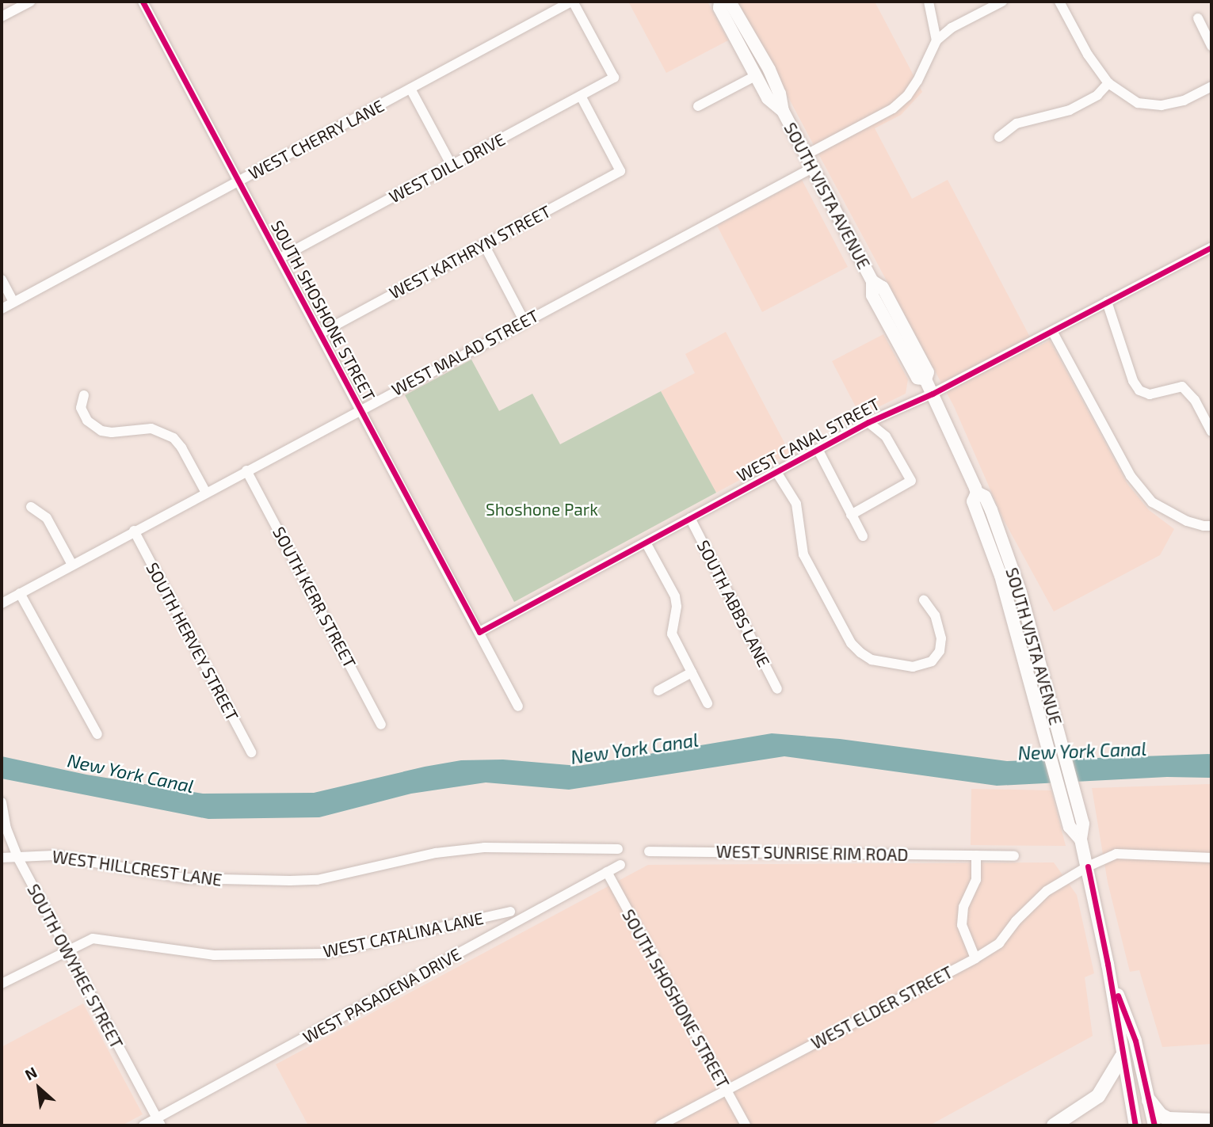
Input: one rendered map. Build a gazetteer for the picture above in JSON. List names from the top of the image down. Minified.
{"streets":{"main road":["SOUTH VISTA AVENUE"],"street":["WEST CHERRY LANE","WEST DILL DRIVE","WEST KATHRYN STREET","SOUTH SHOSHONE STREET","WEST MALAD STREET","WEST CANAL STREET","SOUTH KERR STREET","SOUTH ABBS LANE","SOUTH HERVEY STREET","WEST SUNRISE RIM ROAD","WEST HILLCREST LANE","WEST CATALINA LANE","SOUTH OWYHEE STREET","WEST PASADENA DRIVE","WEST ELDER STREET"]},"crossings":[["WEST CHERRY LANE","WEST DILL DRIVE"],["WEST CHERRY LANE","SOUTH SHOSHONE STREET"],["WEST DILL DRIVE","WEST KATHRYN STREET"],["WEST DILL DRIVE","SOUTH SHOSHONE STREET"],["SOUTH VISTA AVENUE","WEST MALAD STREET"],["SOUTH VISTA AVENUE","WEST CANAL STREET"],["SOUTH VISTA AVENUE","WEST ELDER STREET"],["WEST KATHRYN STREET","SOUTH SHOSHONE STREET"],["SOUTH SHOSHONE STREET","WEST MALAD STREET"],["SOUTH SHOSHONE STREET","WEST CANAL STREET"],["SOUTH SHOSHONE STREET","WEST PASADENA DRIVE"],["SOUTH SHOSHONE STREET","WEST ELDER STREET"],["WEST MALAD STREET","SOUTH KERR STREET"],["WEST MALAD STREET","SOUTH HERVEY STREET"],["WEST CANAL STREET","SOUTH ABBS LANE"],["WEST HILLCREST LANE","SOUTH OWYHEE STREET"],["WEST CATALINA LANE","SOUTH OWYHEE STREET"],["SOUTH OWYHEE STREET","WEST PASADENA DRIVE"]],"water":["New York Canal"],"parks":["Shoshone Park"],"north":"top left"}
